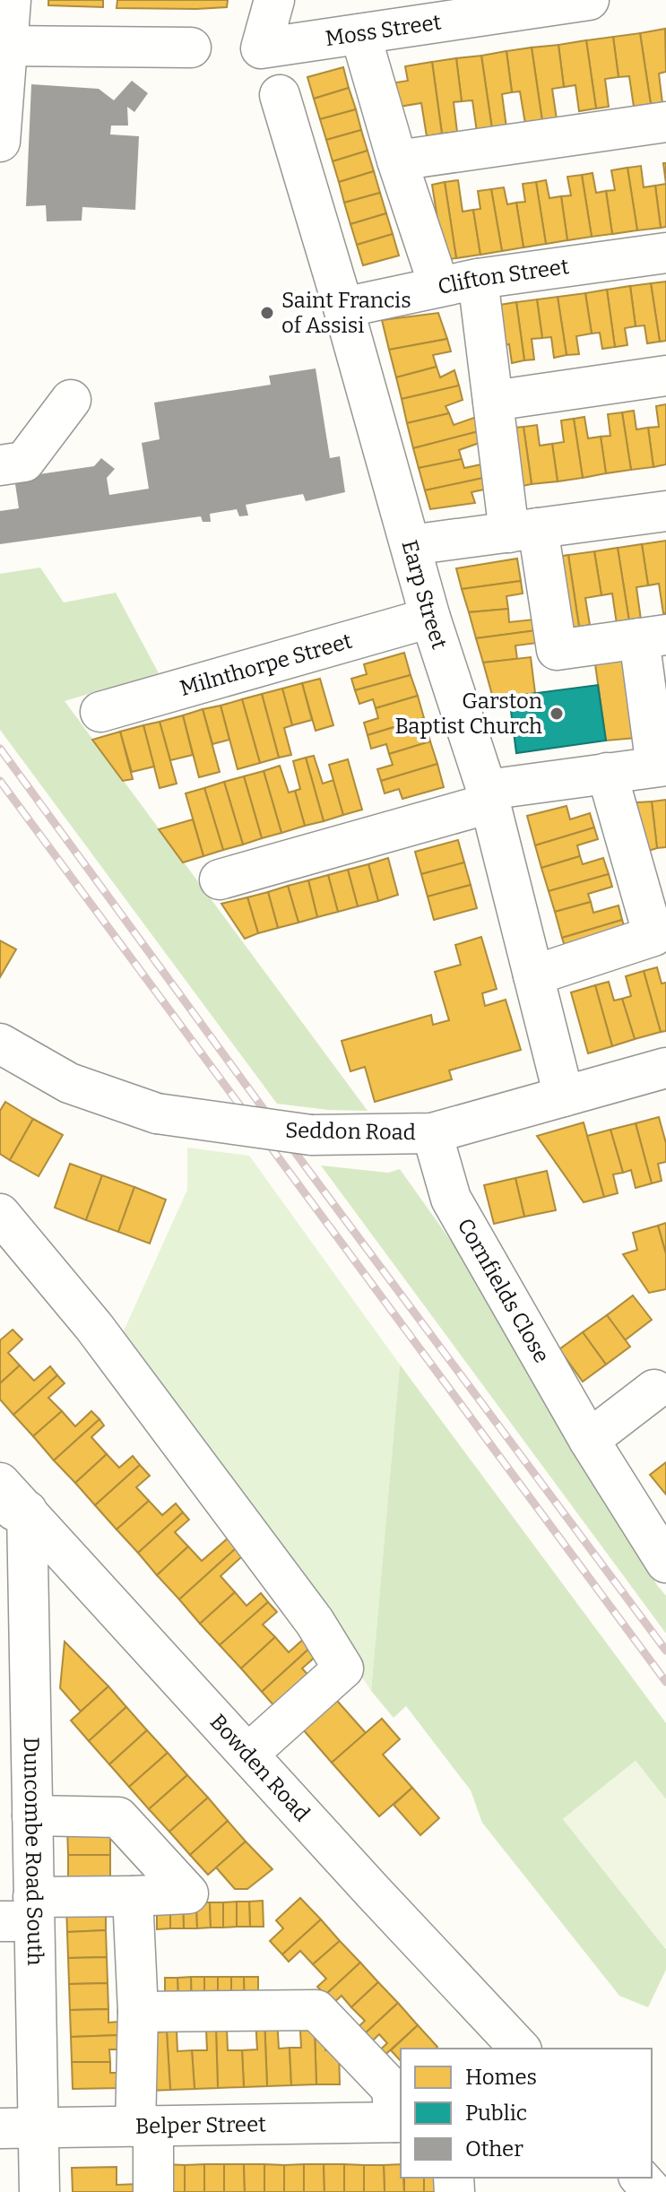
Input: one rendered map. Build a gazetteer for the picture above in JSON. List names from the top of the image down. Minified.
{"streets":{"street":["Moss Street","Clifton Street","Earp Street","Milnthorpe Street","Seddon Road","Cornfields Close","Bowden Road","Duncombe Road South","Belper Street"]},"crossings":[["Clifton Street","Earp Street"],["Earp Street","Milnthorpe Street"],["Earp Street","Seddon Road"],["Seddon Road","Cornfields Close"],["Bowden Road","Duncombe Road South"],["Duncombe Road South","Belper Street"]],"places":["Saint Francis of Assisi","Garston Baptist Church"],"legend":["Homes","Public","Other"]}
